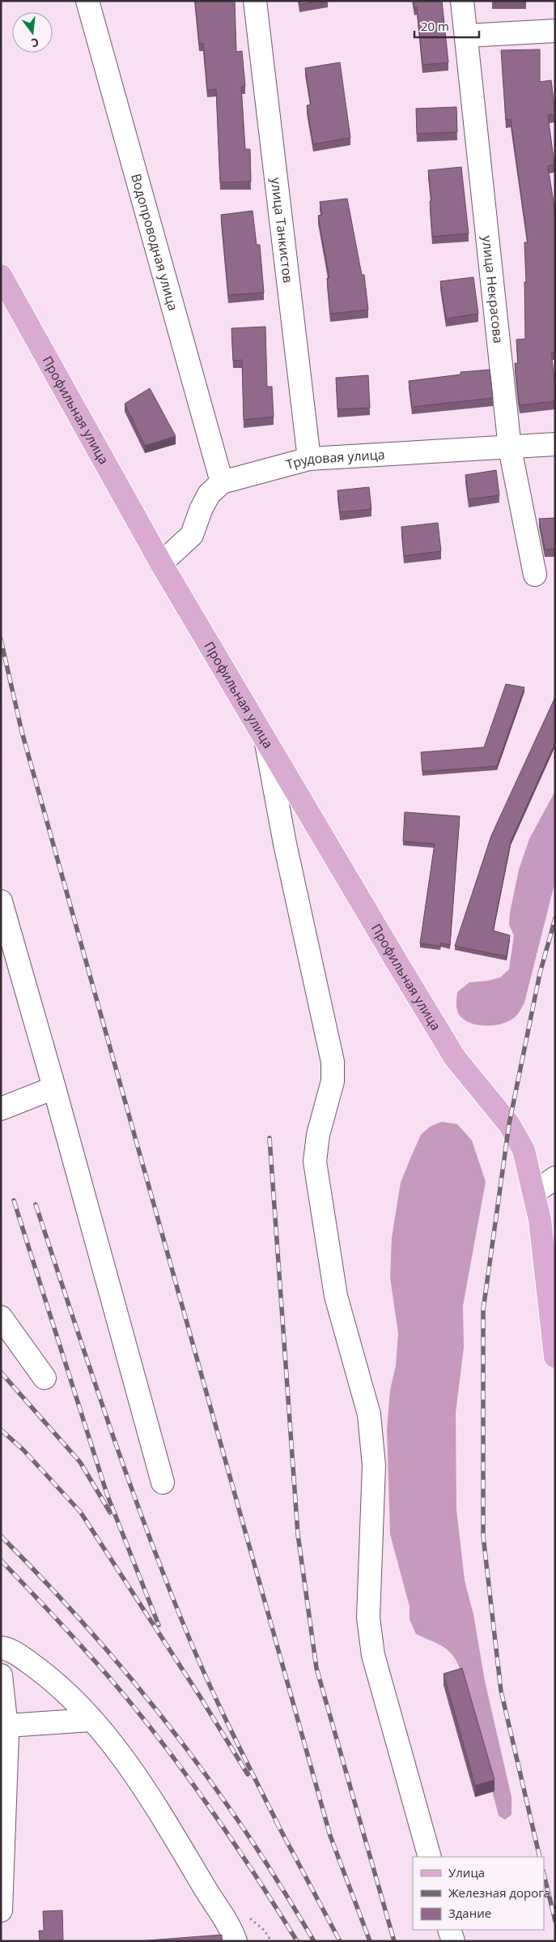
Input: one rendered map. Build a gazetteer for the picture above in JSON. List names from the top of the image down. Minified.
{"streets":{"main road":["Профильная улица"],"street":["улица Танкистов","Водопроводная улица","улица Некрасова","Трудовая улица"]},"crossings":[["улица Танкистов","Трудовая улица"],["Водопроводная улица","Трудовая улица"],["улица Некрасова","Трудовая улица"]],"legend":["Улица","Железная дорога","Здание"],"scale_bar":"20 m","north":"bottom"}
